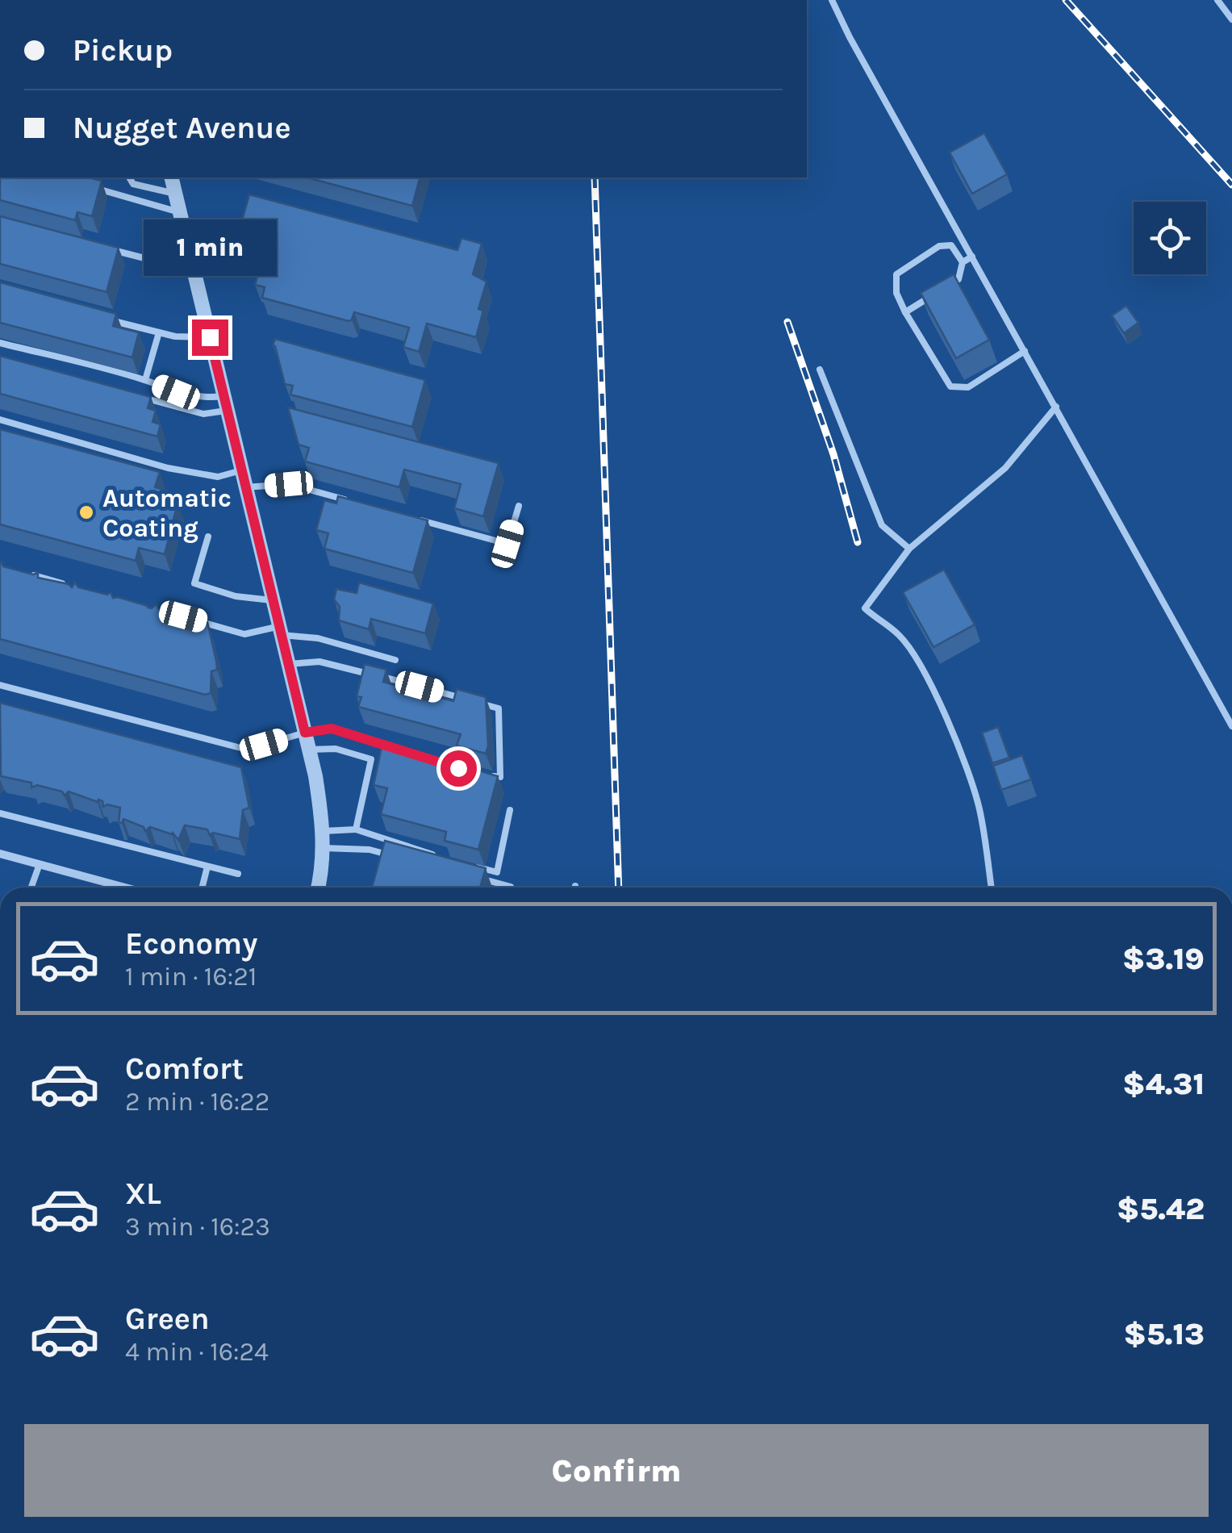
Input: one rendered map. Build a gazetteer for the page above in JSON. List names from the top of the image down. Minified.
{"places":["Automatic Coating"],"page":{"banner":["Pickup","Nugget Avenue"],"bubble":"1 min","list":[{"name":"Economy","note":"1 min · 16:21","value":"$3.19"},{"name":"Comfort","note":"2 min · 16:22","value":"$4.31"},{"name":"XL","note":"3 min · 16:23","value":"$5.42"},{"name":"Green","note":"4 min · 16:24","value":"$5.13"}],"buttons":"Confirm"}}
